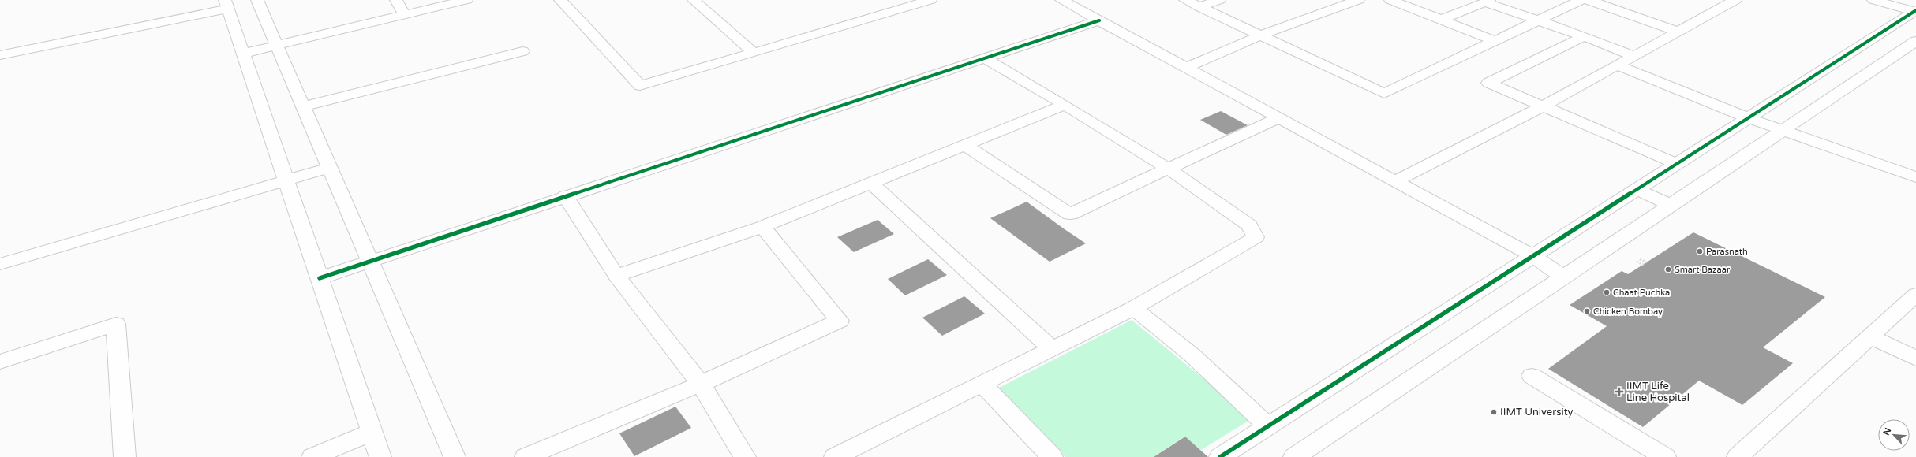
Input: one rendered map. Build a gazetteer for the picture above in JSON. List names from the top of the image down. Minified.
{"places":{"other":["Parasnath","Smart Bazaar","Chaat Puchka","Chicken Bombay","IIMT University"],"health":["IIMT Life Line Hospital"]},"north":"top left"}
